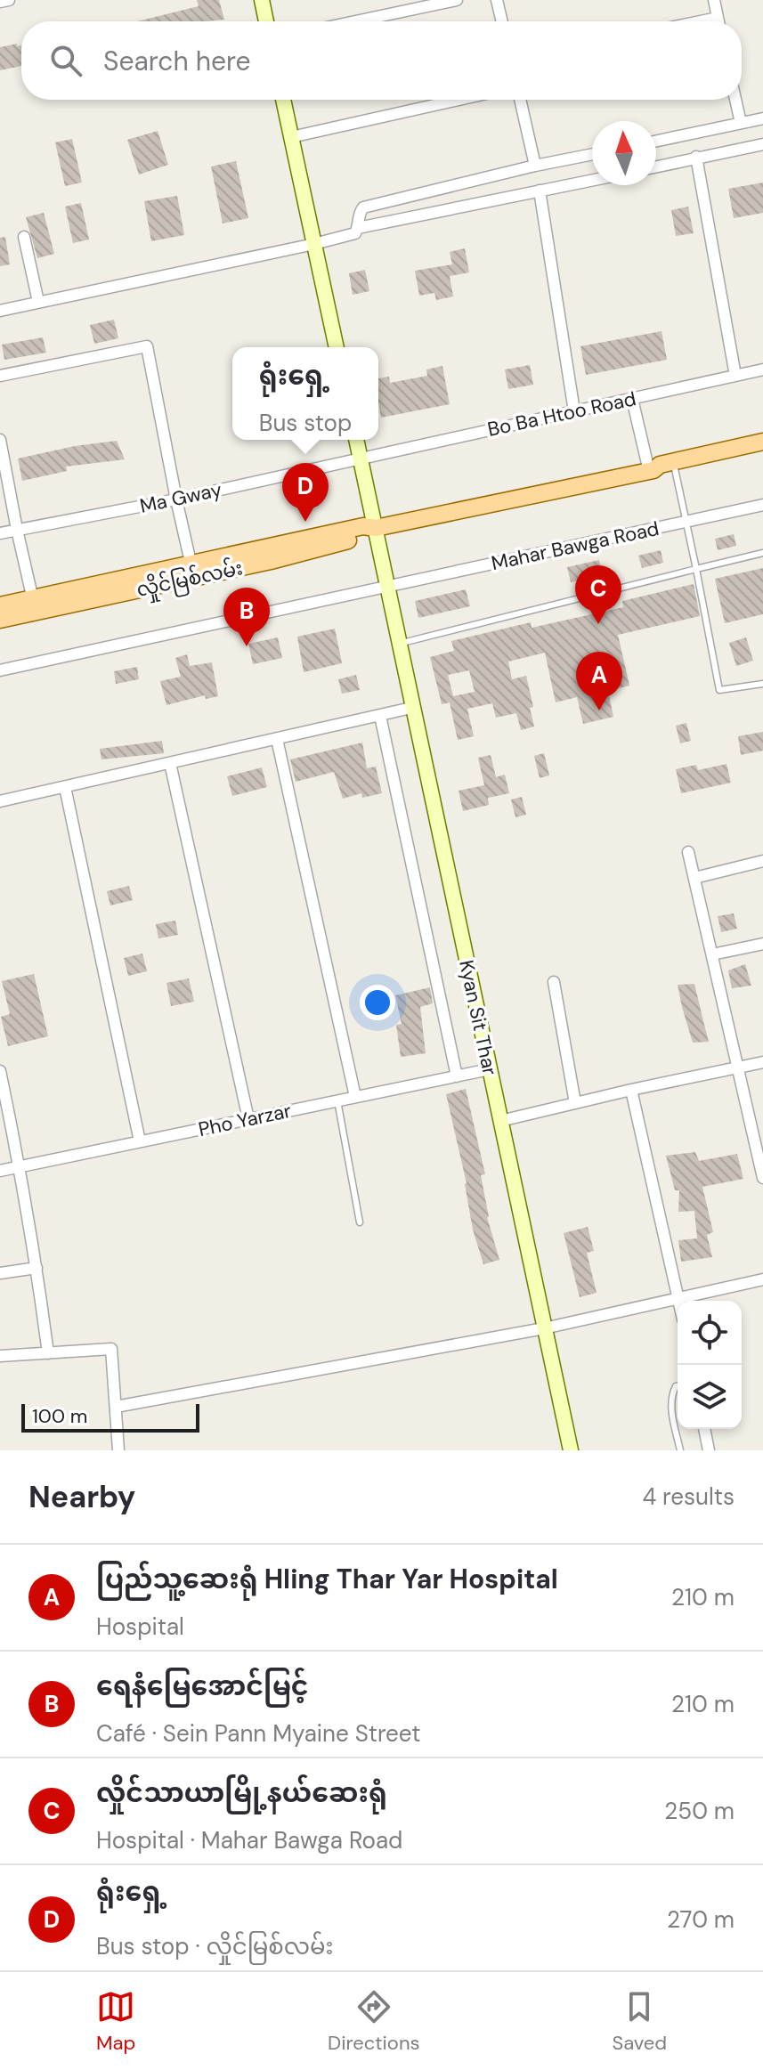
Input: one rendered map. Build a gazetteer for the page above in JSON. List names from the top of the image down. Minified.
{"streets":{"main road":["လှိုင်မြစ်လမ်း","Kyan Sit Thar"],"street":["Bo Ba Htoo Road","Ma Gway","Mahar Bawga Road","Pho Yarzar"]},"crossings":[["Bo Ba Htoo Road","Ma Gway"],["Bo Ba Htoo Road","Kyan Sit Thar"],["Ma Gway","Kyan Sit Thar"],["Mahar Bawga Road","Kyan Sit Thar"],["လှိုင်မြစ်လမ်း","Kyan Sit Thar"],["Kyan Sit Thar","Pho Yarzar"]],"scale_bar":"100 m","north":"top","page":{"search":"Search here","popup":["ရုံးရှေ့","Bus stop"],"pins":["D","C","B","A"],"scale":"100 m","heading":["Nearby","4 results"],"list":[{"mark":"A","name":"ပြည်သူ့ဆေးရုံ Hling Thar Yar Hospital","note":"Hospital","value":"210 m"},{"mark":"B","name":"ရေနံမြေအောင်မြင့်","note":"Café · Sein Pann Myaine Street","value":"210 m"},{"mark":"C","name":"လှိုင်သာယာမြို့နယ်ဆေးရုံ","note":"Hospital · Mahar Bawga Road","value":"250 m"},{"mark":"D","name":"ရုံးရှေ့","note":"Bus stop · လှိုင်မြစ်လမ်း","value":"270 m"}],"nav":["Map","Directions","Saved"]}}
